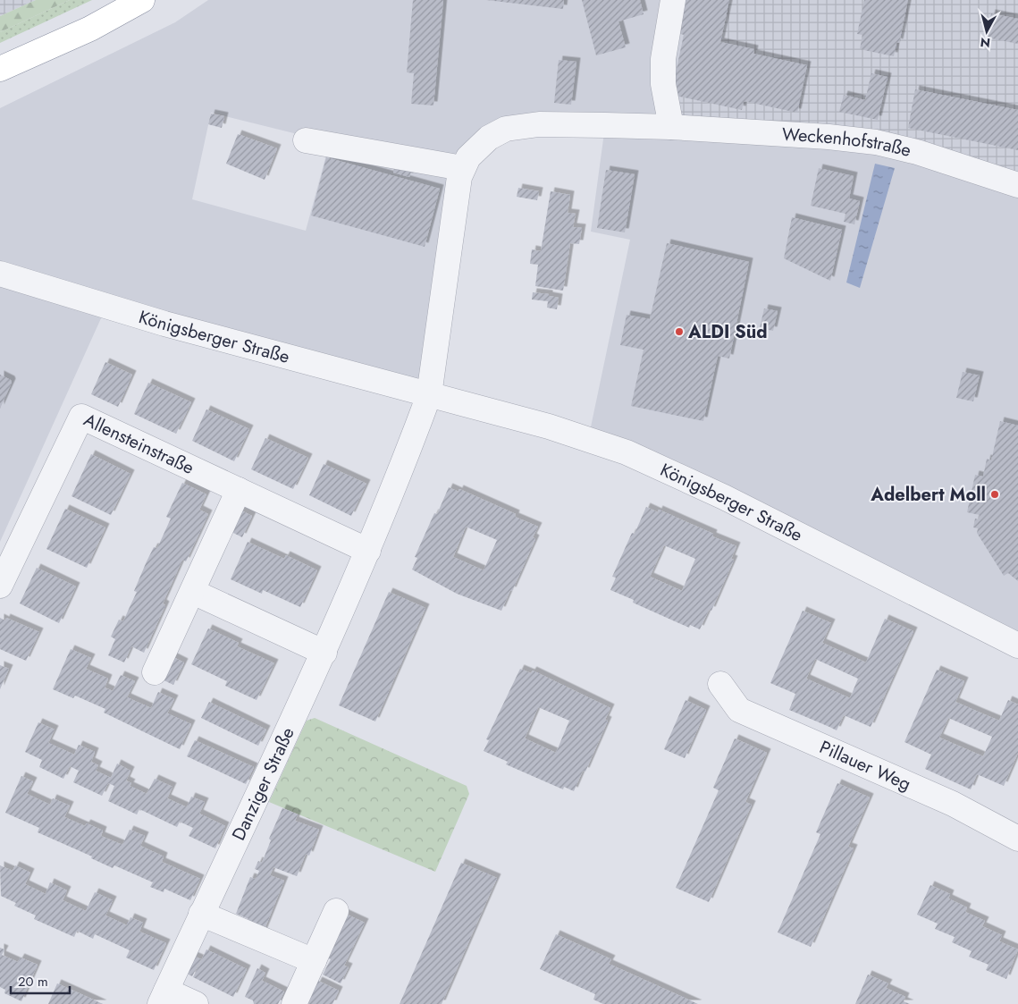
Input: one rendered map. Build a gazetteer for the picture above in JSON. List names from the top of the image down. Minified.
{"streets":{"street":["Weckenhofstraße","Königsberger Straße","Allensteinstraße","Pillauer Weg","Danziger Straße"]},"crossings":[["Königsberger Straße","Danziger Straße"],["Allensteinstraße","Danziger Straße"]],"places":["ALDI Süd","Adelbert Moll"],"scale_bar":"20 m","north":"bottom"}
